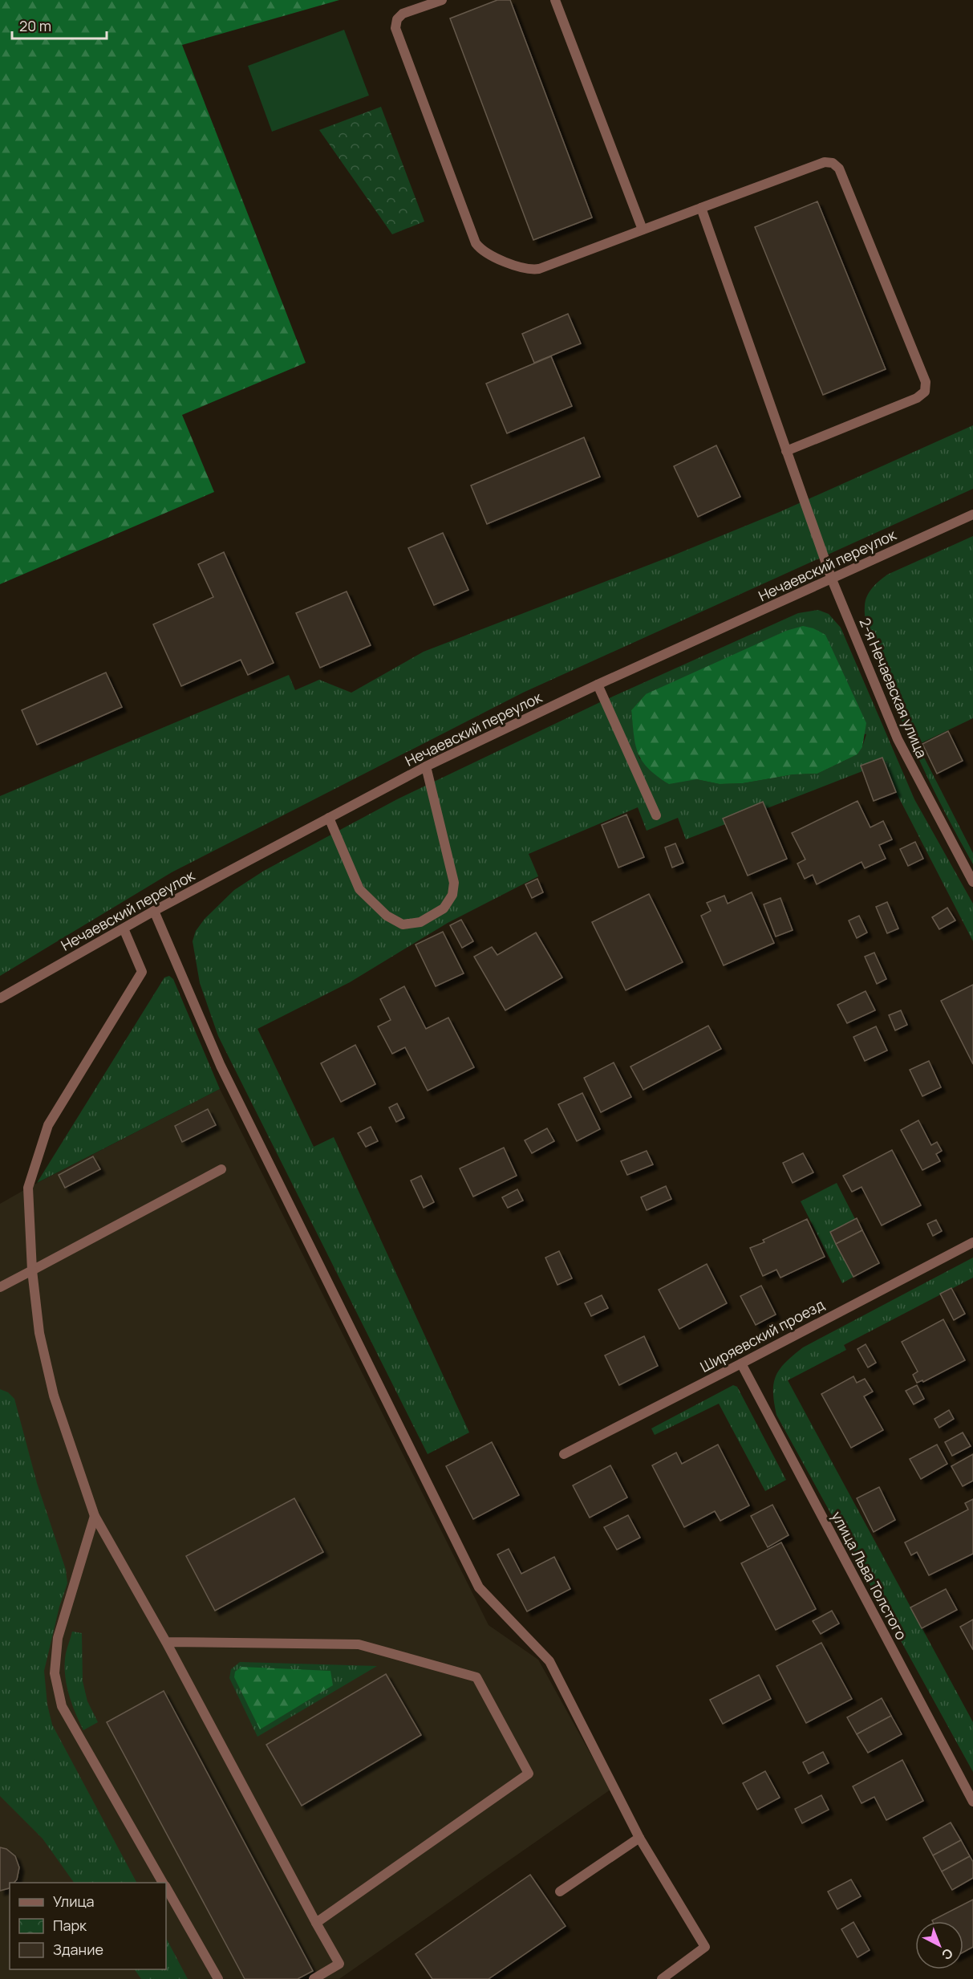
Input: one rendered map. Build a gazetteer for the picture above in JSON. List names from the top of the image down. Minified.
{"streets":{"street":["Нечаевский переулок","2-я Нечаевская улица","Ширяевский проезд","улица Льва Толстого"]},"crossings":[["Нечаевский переулок","2-я Нечаевская улица"],["Ширяевский проезд","улица Льва Толстого"]],"legend":["Улица","Парк","Здание"],"scale_bar":"20 m","north":"bottom right"}
